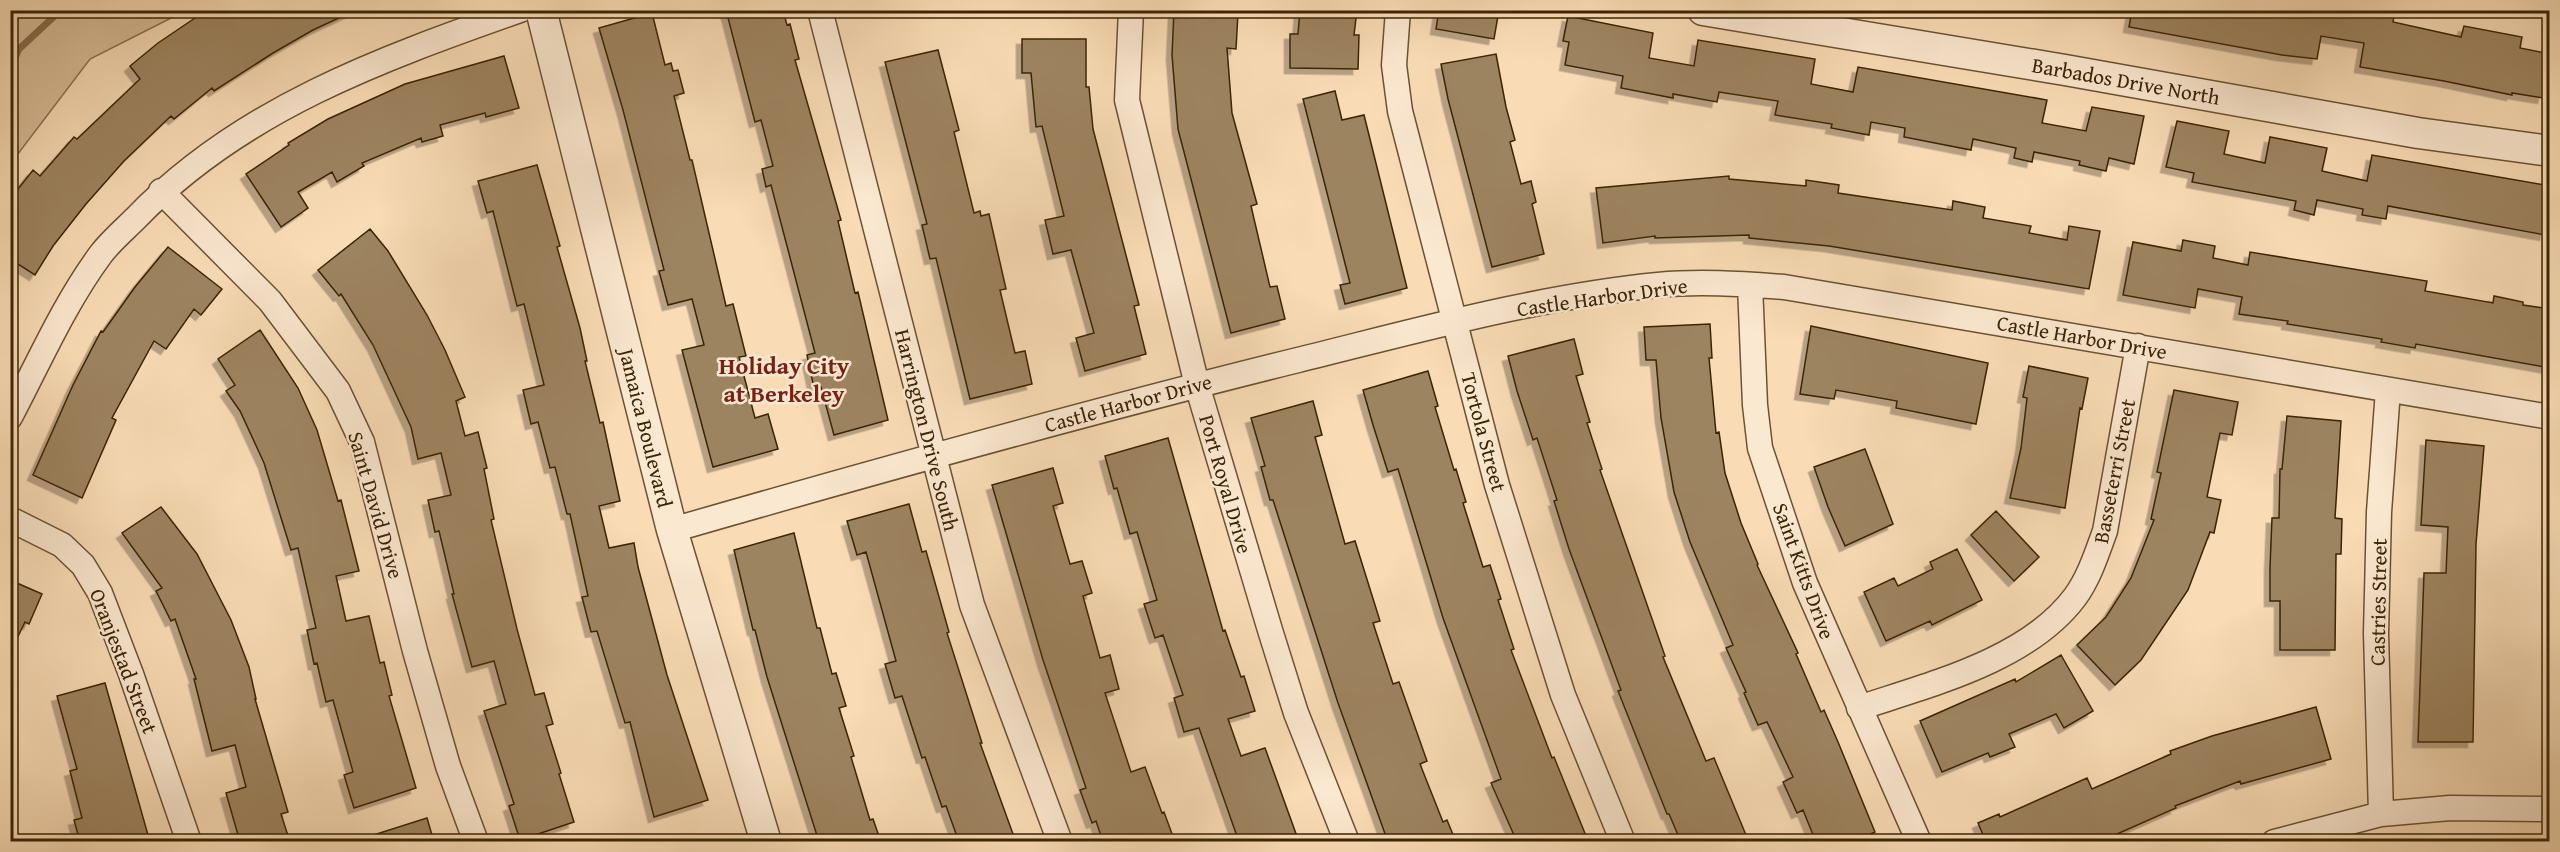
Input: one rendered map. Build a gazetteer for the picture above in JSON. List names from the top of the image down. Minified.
{"streets":{"street":["Barbados Drive North","Castle Harbor Drive","Jamaica Boulevard","Harrington Drive South","Tortola Street","Basseterri Street","Port Royal Drive","Saint David Drive","Saint Kitts Drive","Castries Street","Oranjestad Street"]},"crossings":[["Castle Harbor Drive","Jamaica Boulevard"],["Castle Harbor Drive","Harrington Drive South"],["Castle Harbor Drive","Tortola Street"],["Castle Harbor Drive","Basseterri Street"],["Castle Harbor Drive","Port Royal Drive"],["Castle Harbor Drive","Saint Kitts Drive"],["Castle Harbor Drive","Castries Street"],["Basseterri Street","Saint Kitts Drive"]],"districts":["Holiday City at Berkeley"]}
